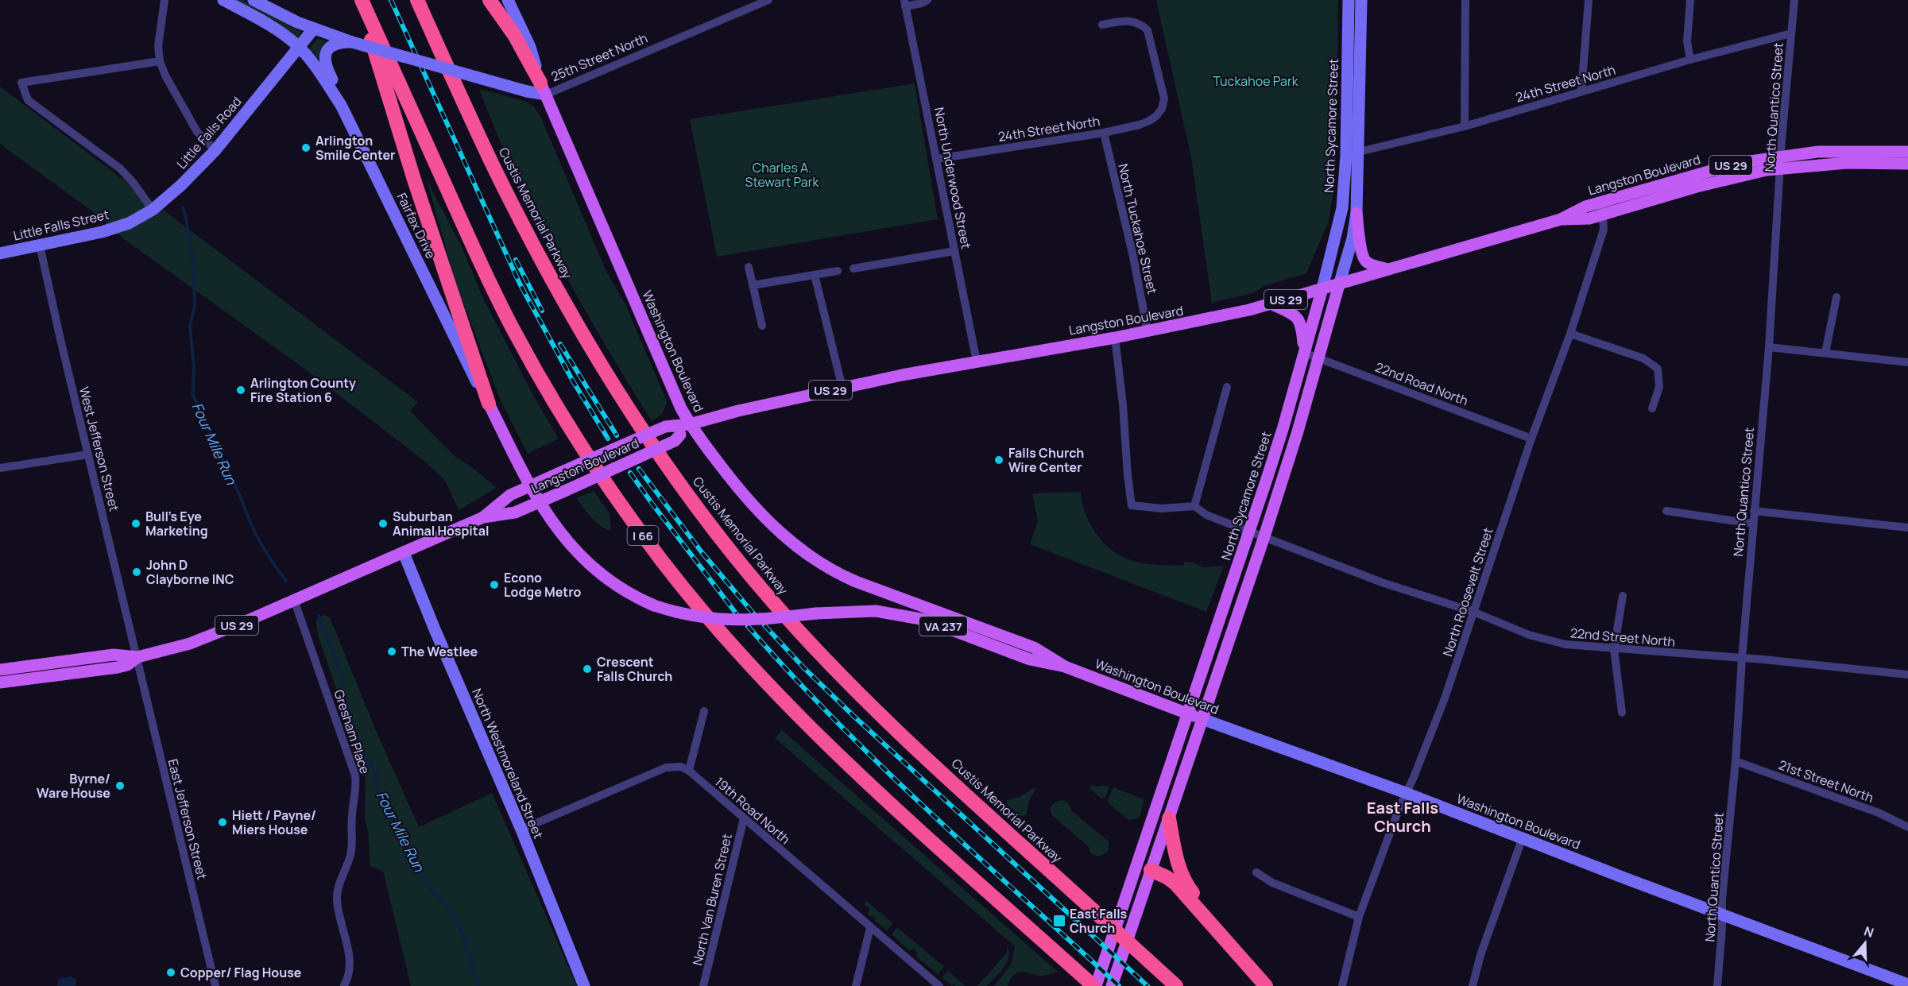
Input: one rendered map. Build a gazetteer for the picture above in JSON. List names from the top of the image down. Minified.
{"streets":{"highway":["Custis Memorial Parkway","I 66"],"main road":["25th Street North","North Sycamore Street","Little Falls Road","US 29","Langston Boulevard","Little Falls Street","Fairfax Drive","Washington Boulevard","VA 237","North Westmoreland Street"],"street":["24th Street North","North Quantico Street","North Underwood Street","North Tuckahoe Street","22nd Road North","West Jefferson Street","North Roosevelt Street","22nd Street North","Gresham Place","21st Street North","19th Road North","East Jefferson Street","North Van Buren Street"]},"crossings":[["25th Street North","Washington Boulevard"],["24th Street North","North Quantico Street"],["24th Street North","North Sycamore Street"],["24th Street North","North Underwood Street"],["24th Street North","North Tuckahoe Street"],["North Quantico Street","Langston Boulevard"],["North Quantico Street","Washington Boulevard"],["North Quantico Street","22nd Street North"],["North Quantico Street","21st Street North"],["North Sycamore Street","Langston Boulevard"],["North Sycamore Street","Washington Boulevard"],["North Sycamore Street","22nd Road North"],["North Sycamore Street","I 66"],["North Sycamore Street","22nd Street North"],["Little Falls Road","Little Falls Street"],["Little Falls Road","Fairfax Drive"],["US 29","Langston Boulevard"],["US 29","West Jefferson Street"],["US 29","Gresham Place"],["US 29","East Jefferson Street"],["Langston Boulevard","North Underwood Street"],["Langston Boulevard","Fairfax Drive"],["Langston Boulevard","North Tuckahoe Street"],["Langston Boulevard","Washington Boulevard"],["Langston Boulevard","North Roosevelt Street"],["Langston Boulevard","Gresham Place"],["Langston Boulevard","North Westmoreland Street"],["Little Falls Street","West Jefferson Street"],["Fairfax Drive","Washington Boulevard"],["Washington Boulevard","North Roosevelt Street"],["22nd Road North","North Roosevelt Street"],["West Jefferson Street","East Jefferson Street"],["North Roosevelt Street","22nd Street North"],["19th Road North","North Van Buren Street"]],"districts":["East Falls Church"],"water":["Four Mile Run"],"parks":["Tuckahoe Park","Charles A. Stewart Park"],"places":{"other":["Arlington Smile Center","Arlington County Fire Station 6","Falls Church Wire Center","Bull's Eye Marketing","Suburban Animal Hospital","John D Clayborne INC","Econo Lodge Metro","The Westlee","Crescent Falls Church","Byrne/ Ware House","Hiett / Payne/ Miers House","Copper/ Flag House"],"transit":["East Falls Church"]},"north":"top"}
